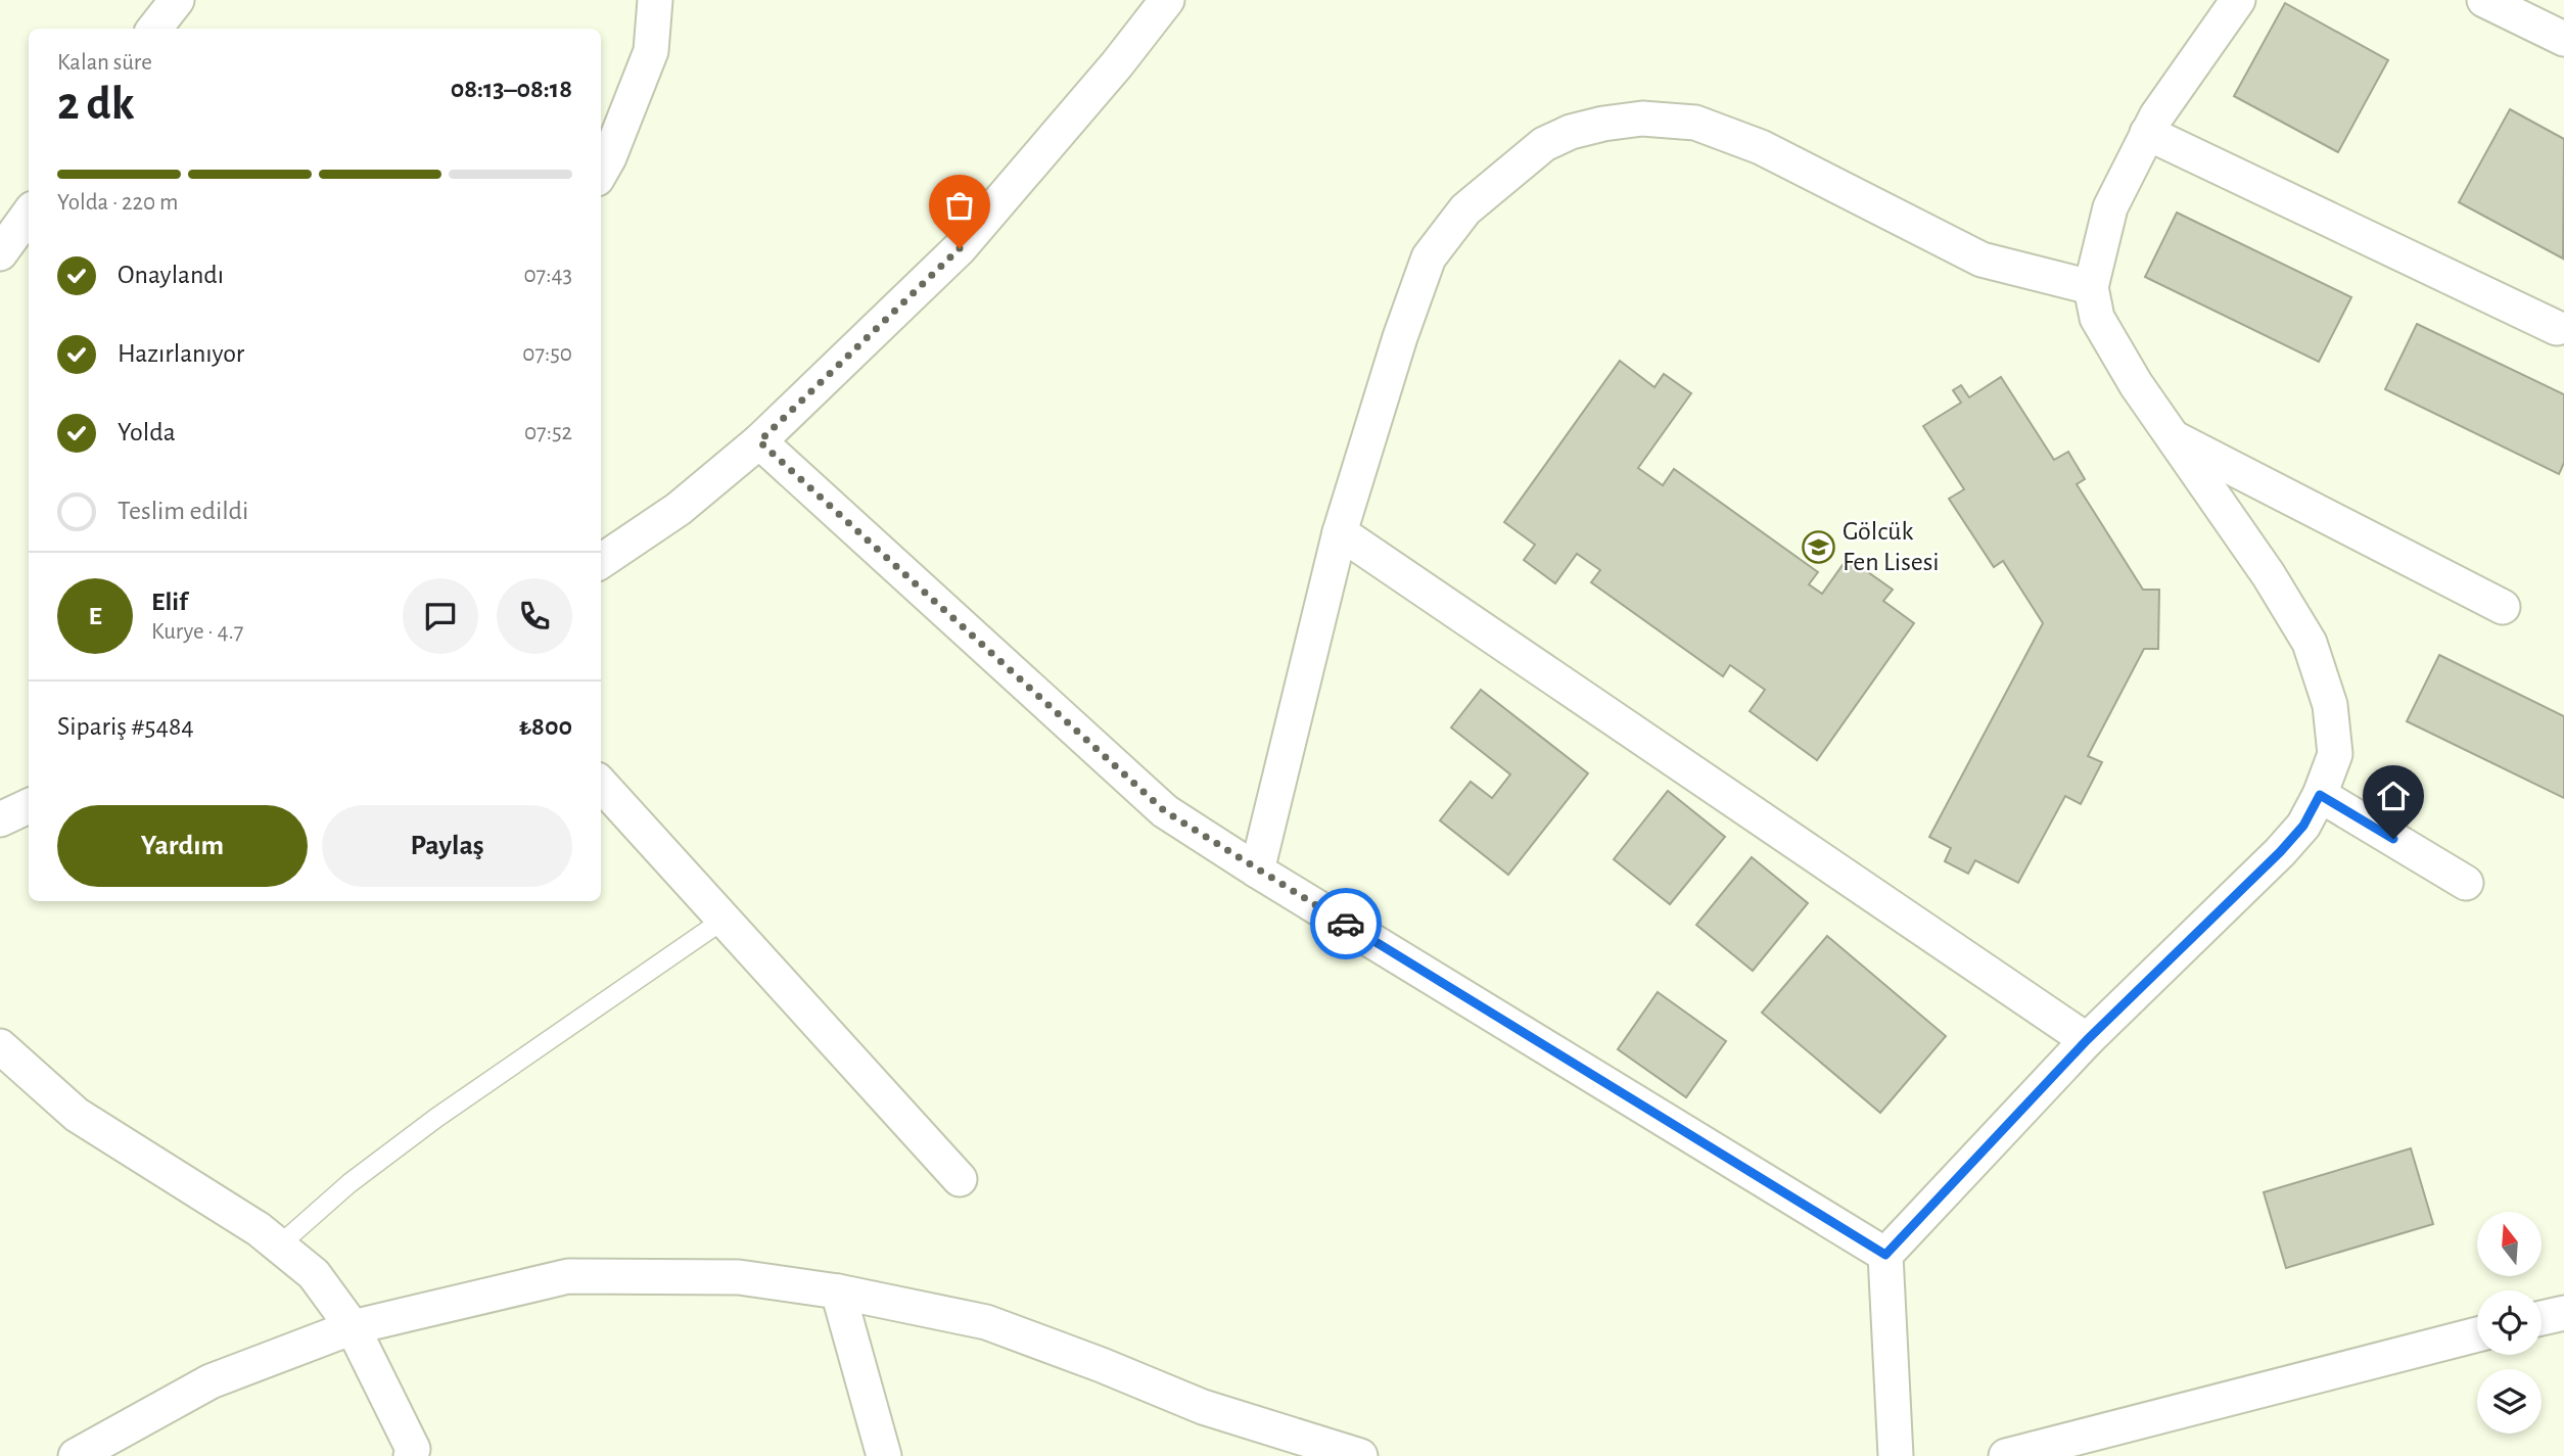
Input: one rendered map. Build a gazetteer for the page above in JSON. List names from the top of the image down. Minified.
{"places":{"school or university":["Gölcük Fen Lisesi"]},"north":"top","page":{"heading":["2 dk","Kalan süre","08:13–08:18"],"panel":["Elif","Kurye · 4.7","Sipariş #5484","₺800"],"bar":"Yolda · 220 m","list":[["Onaylandı","07:43"],["Hazırlanıyor","07:50"],["Yolda","07:52"],"Teslim edildi"],"round":"E","buttons":["Yardım","Paylaş"]}}
